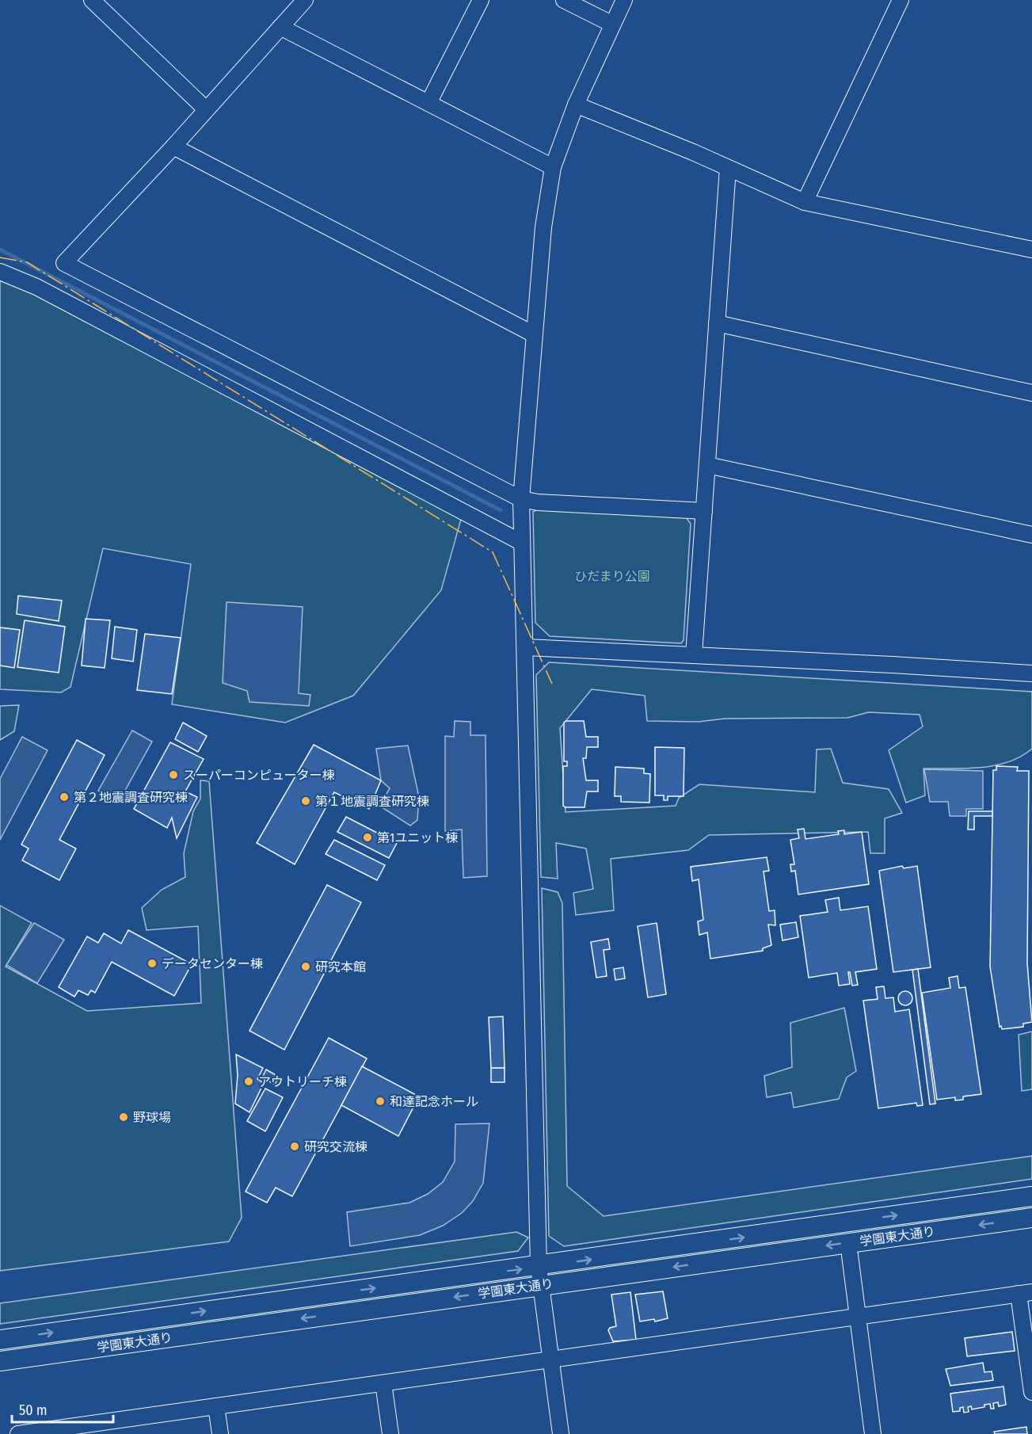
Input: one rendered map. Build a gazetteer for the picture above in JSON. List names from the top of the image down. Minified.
{"streets":{"main road":["学園東大通り"]},"parks":["ひだまり公園"],"places":["スーパーコンピューター棟","第２地震調査研究棟","第１地震調査研究棟","第1ユニット棟","データセンター棟","研究本館","アウトリーチ棟","和達記念ホール","野球場","研究交流棟"],"scale_bar":"50 m"}
